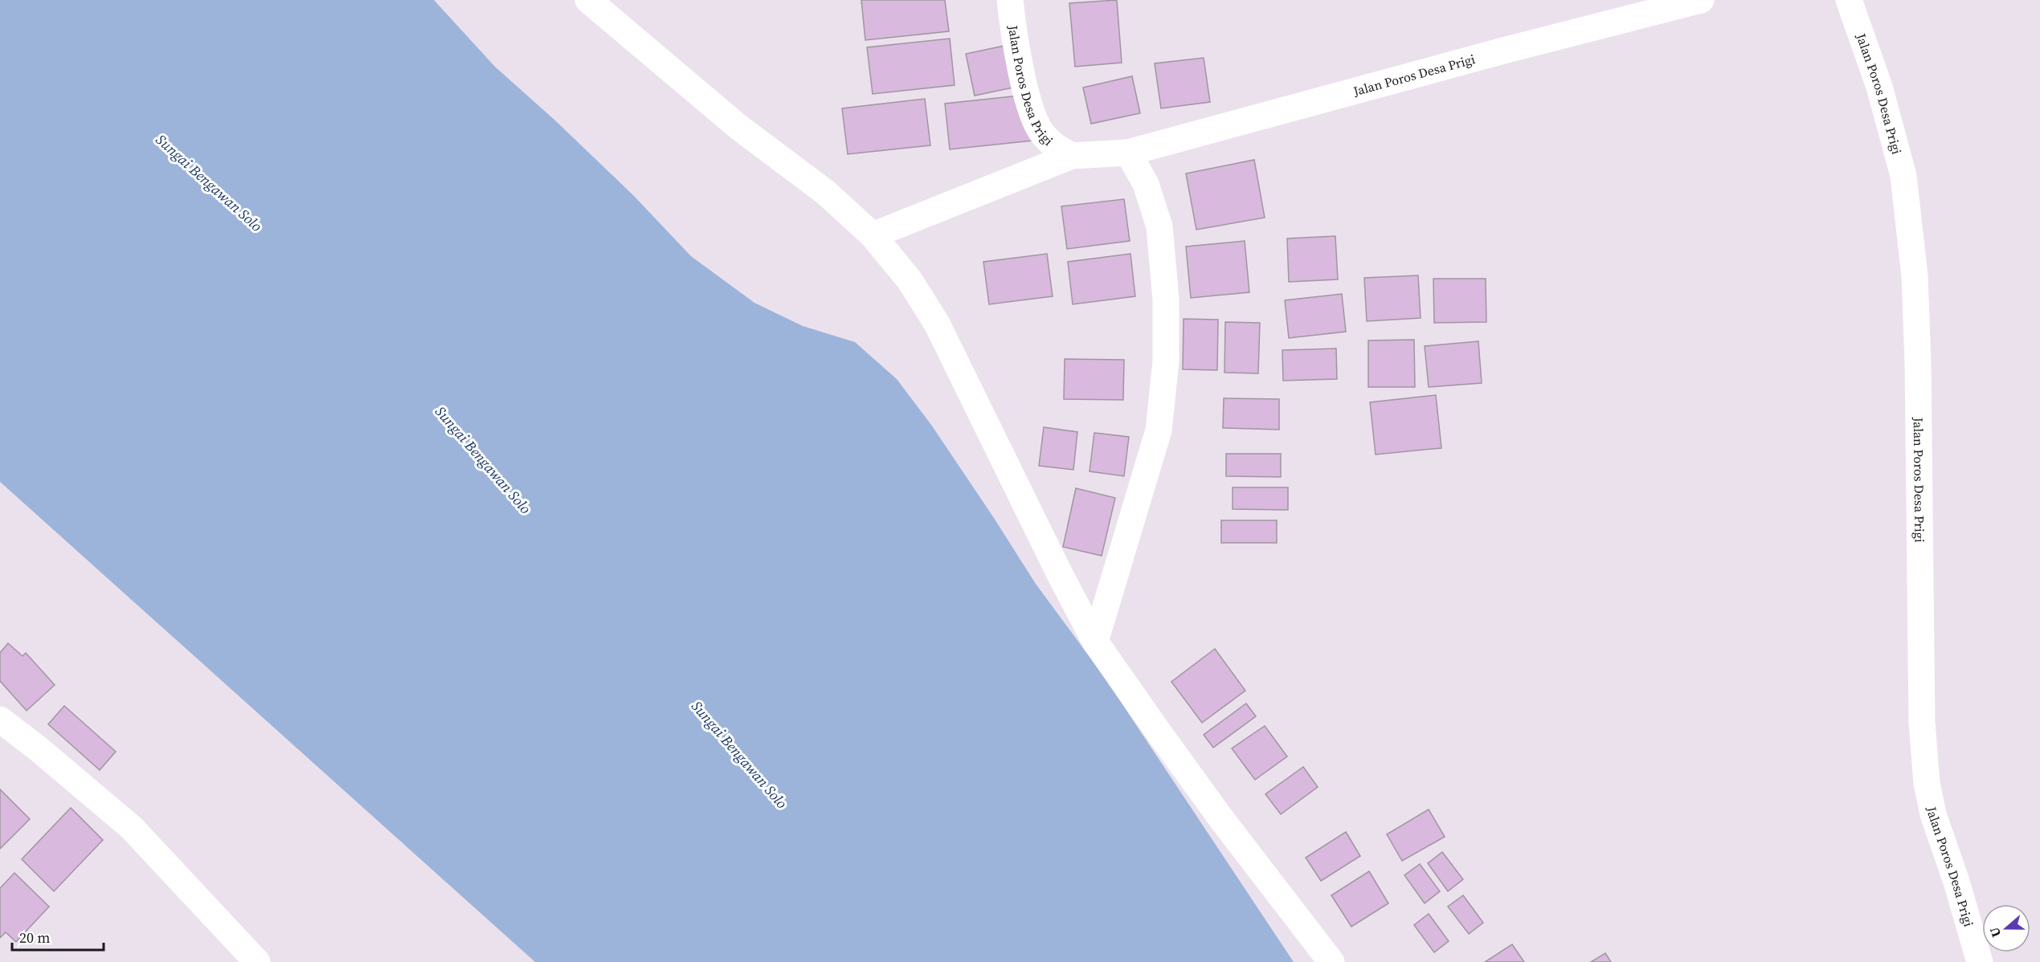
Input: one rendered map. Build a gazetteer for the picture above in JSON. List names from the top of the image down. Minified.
{"streets":{"street":["Jalan Poros Desa Prigi"]},"water":["Sungai Bengawan Solo"],"scale_bar":"20 m","north":"left"}
